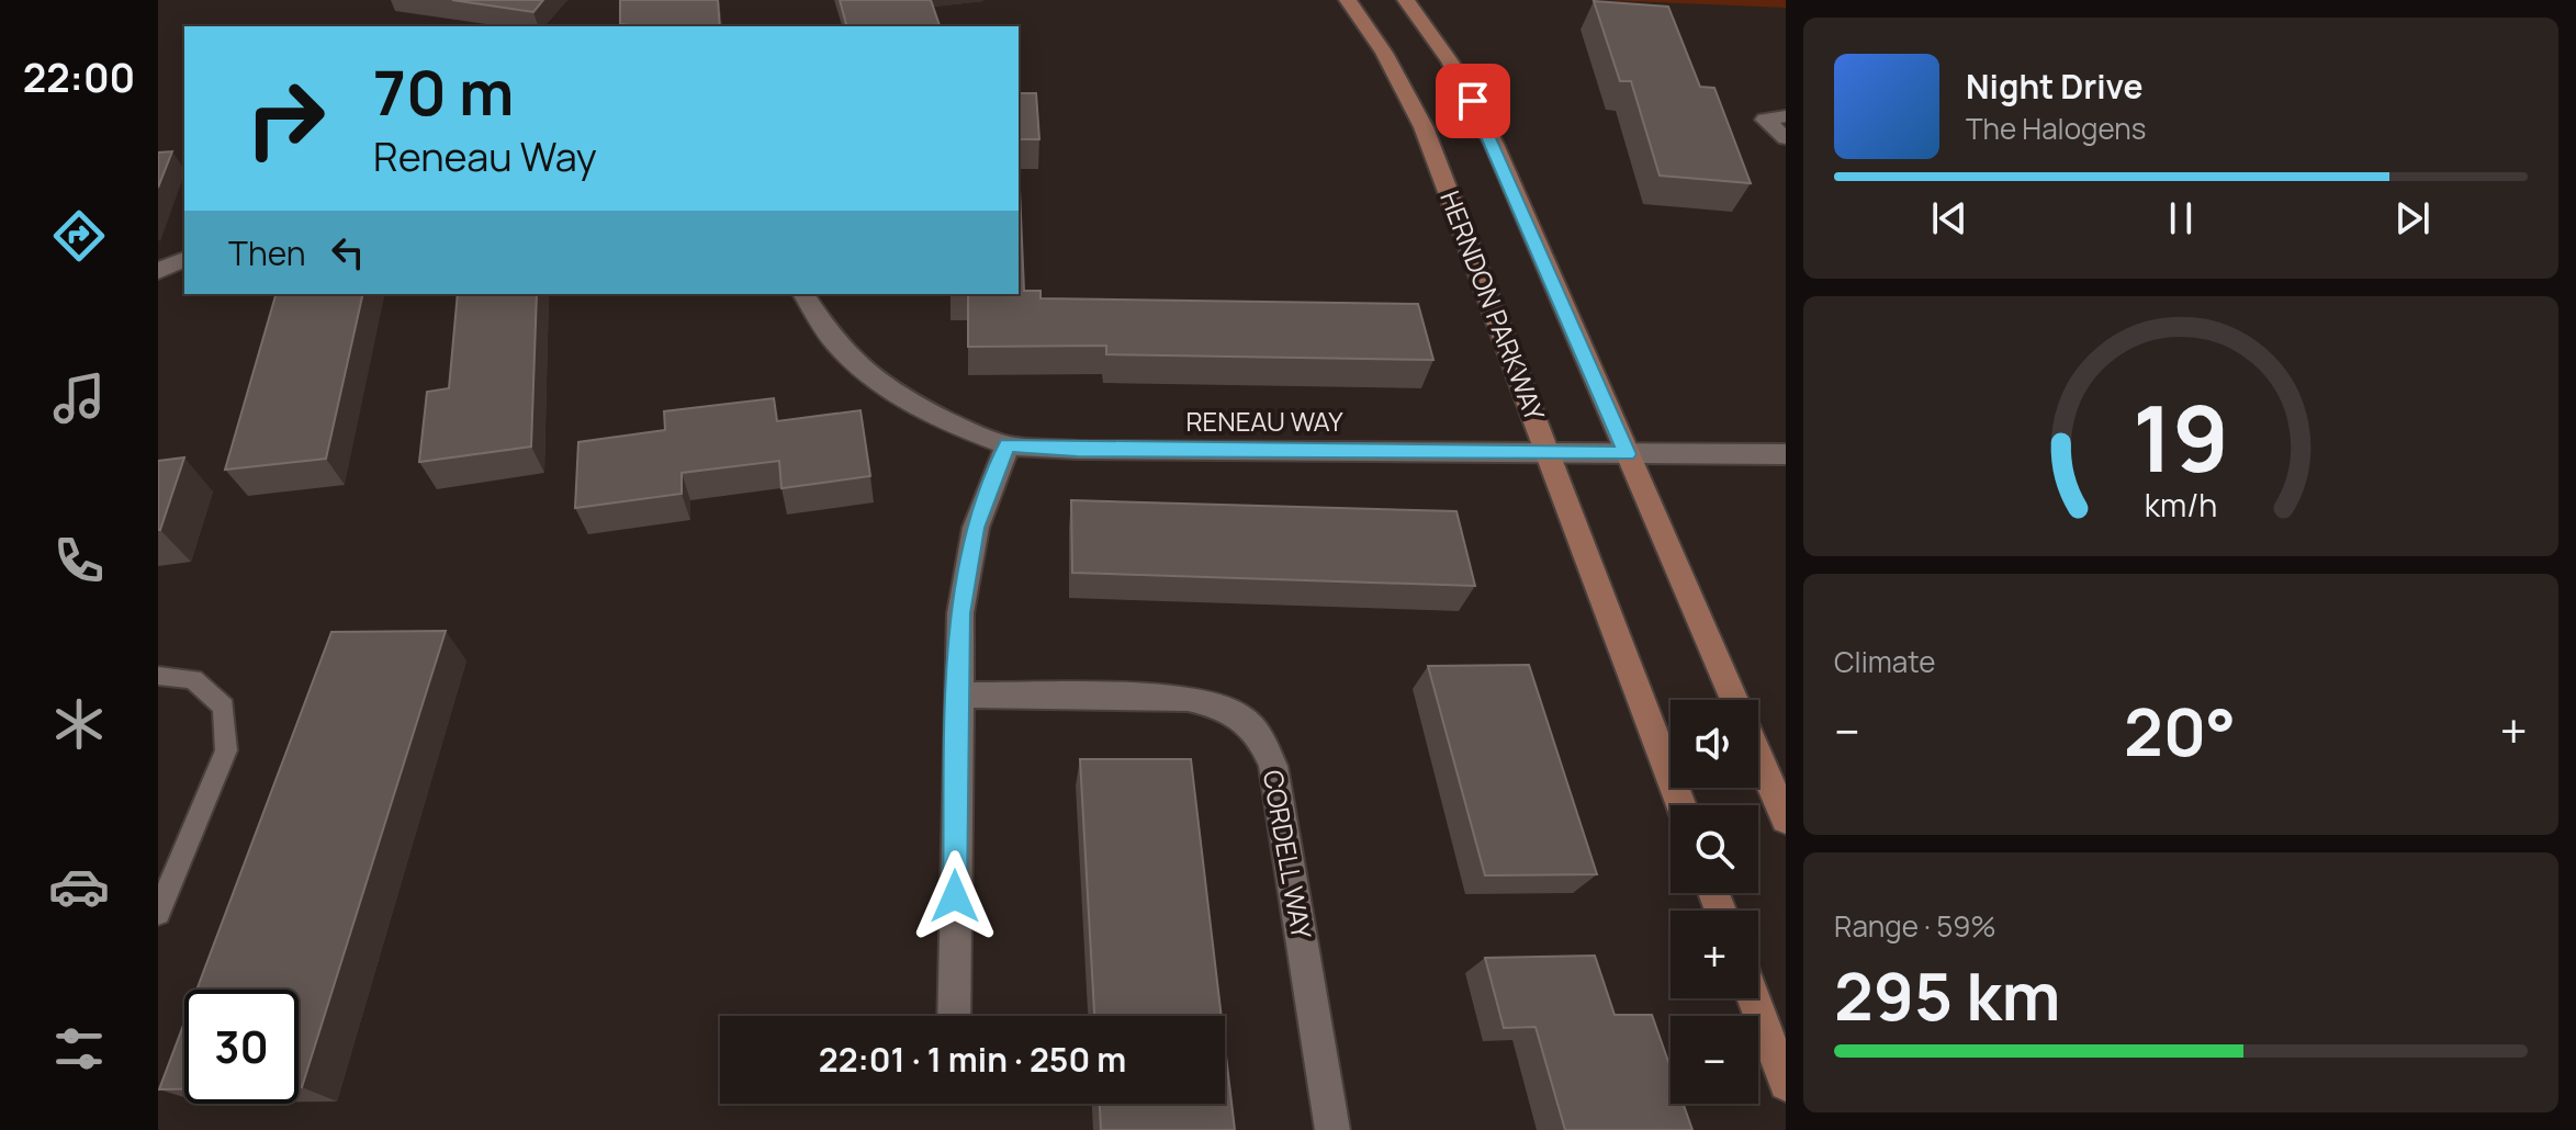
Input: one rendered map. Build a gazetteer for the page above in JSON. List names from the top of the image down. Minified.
{"streets":{"main road":["HERNDON PARKWAY"],"street":["RENEAU WAY","CORDELL WAY"]},"crossings":[["HERNDON PARKWAY","RENEAU WAY"]],"page":{"tabs":"22:00","turn":["70 m","Reneau Way"],"song":["Night Drive","The Halogens"],"then":"Then","tile":["Climate",["Range · 59%","295 km"]],"heat":["−","20°","+"],"map_buttons":["+","−"],"limit":"30","trip":"22:01 · 1 min · 250 m","gauge":["19","km/h"]}}
